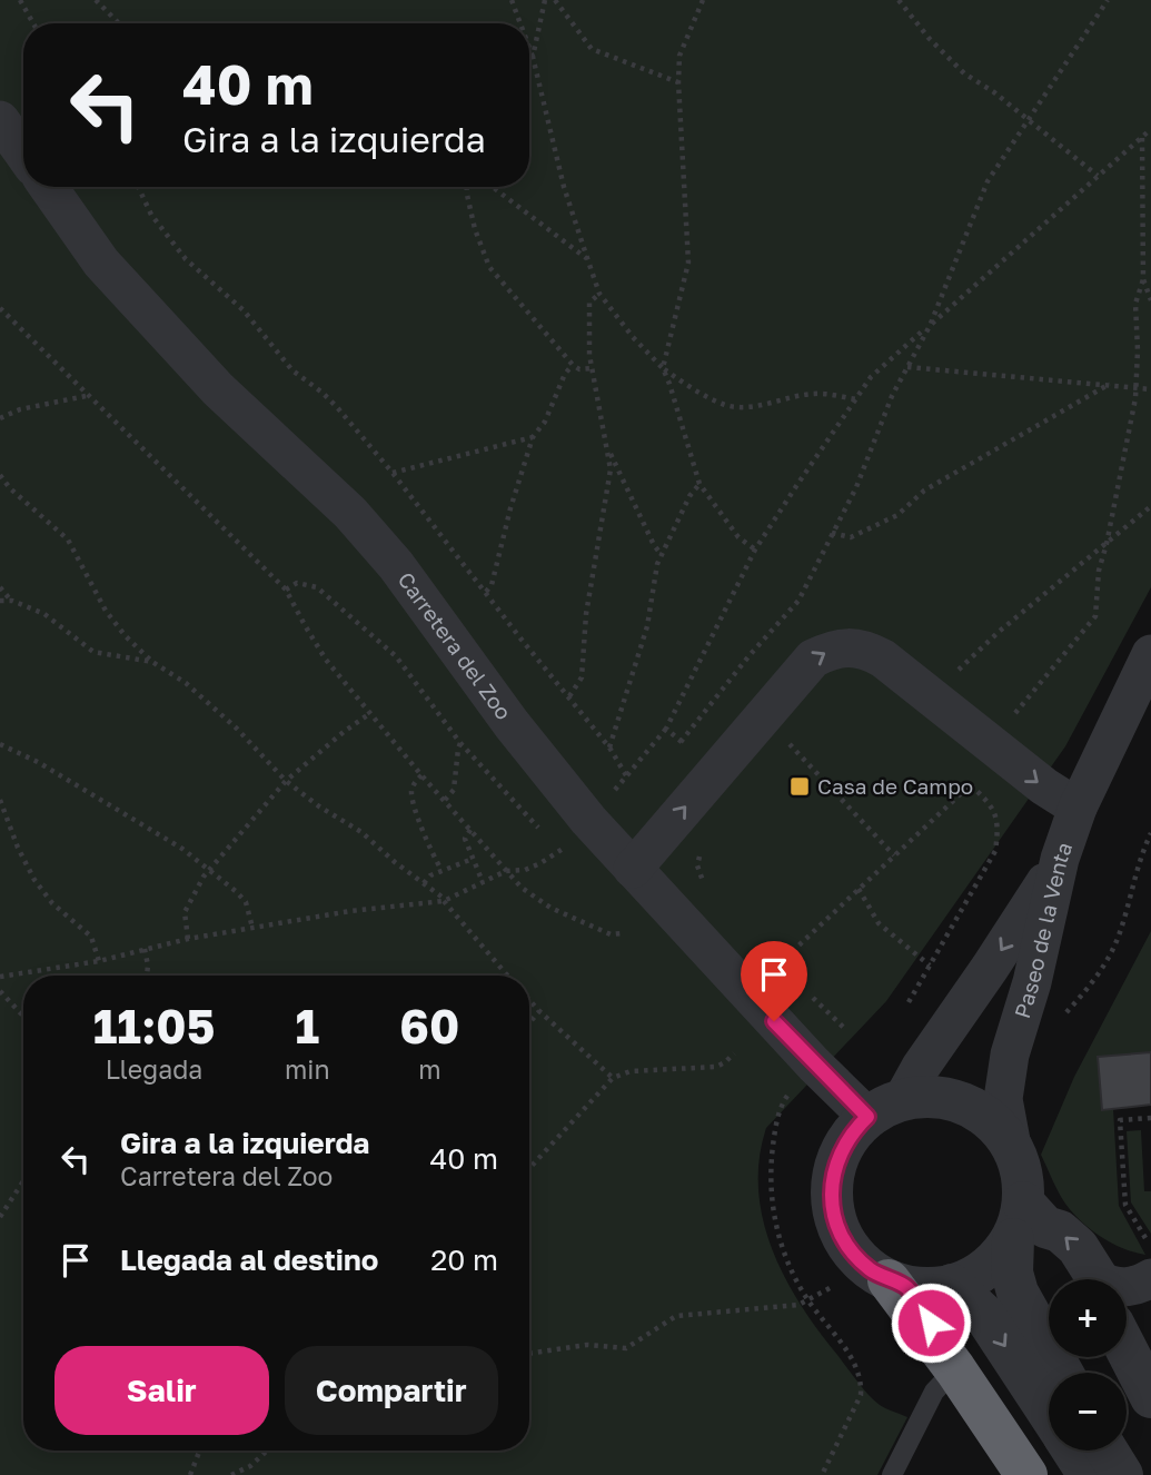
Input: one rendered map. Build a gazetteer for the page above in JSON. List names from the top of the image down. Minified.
{"streets":{"street":["Carretera del Zoo","Paseo de la Venta"]},"crossings":[["Carretera del Zoo","Paseo de la Venta"]],"one_way":["Paseo de la Venta"],"places":{"transit":["Casa de Campo"]},"page":{"turn":["40 m","Gira a la izquierda"],"eta":["11:05","Llegada","1","min","60","m"],"list":[{"name":"Gira a la izquierda","note":"Carretera del Zoo","value":"40 m"},{"name":"Llegada al destino","value":"20 m"}],"map_buttons":["+","−"],"buttons":["Salir","Compartir"]}}
